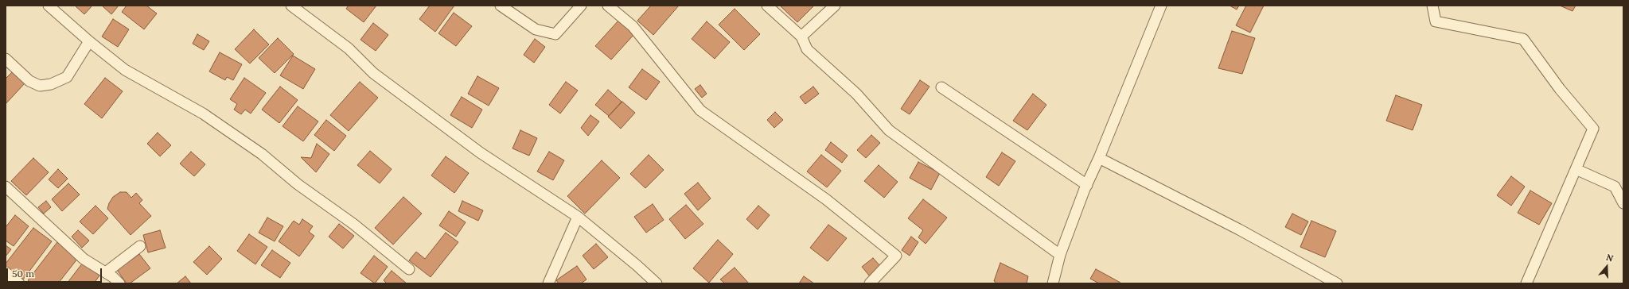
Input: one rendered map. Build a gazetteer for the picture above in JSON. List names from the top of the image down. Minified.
{"scale_bar":"50 m","north":"top"}
